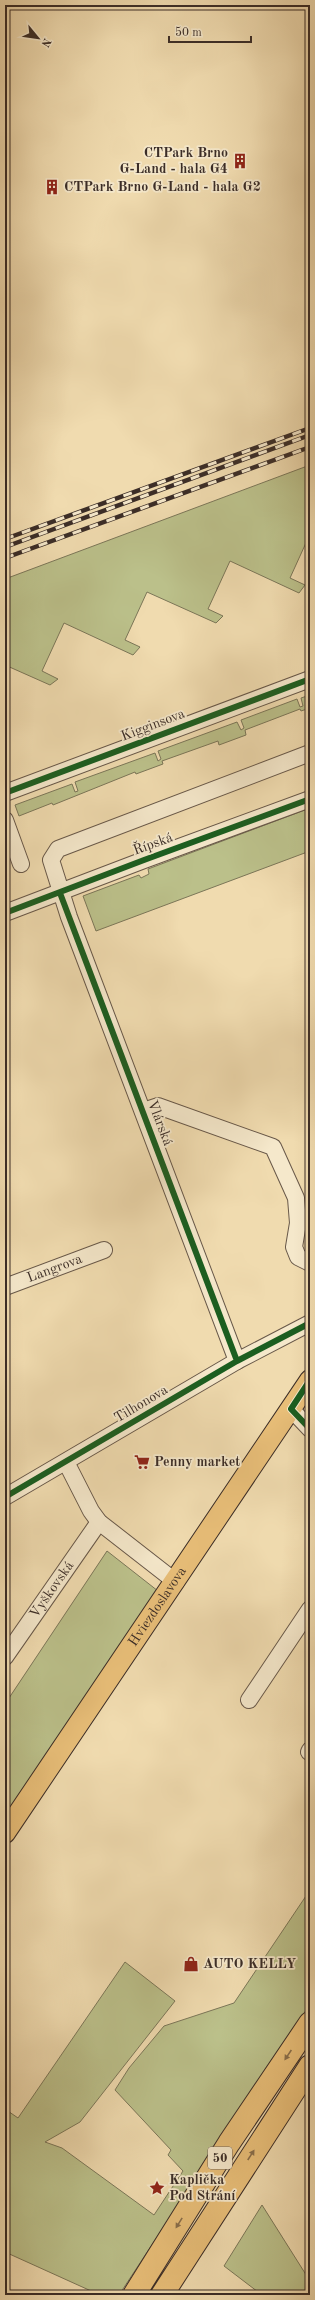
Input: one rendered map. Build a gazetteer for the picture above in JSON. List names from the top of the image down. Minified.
{"streets":{"highway":["50"],"main road":["Hviezdoslavova"],"street":["Kigginsova","Řípská","Vlárská","Langrova","Tilhonova","Vyškovská"]},"crossings":[["Řípská","Vlárská"],["Vlárská","Tilhonova"]],"places":{"building":["CTPark Brno G-Land - hala G4","CTPark Brno G-Land - hala G2"],"supermarket":["Penny market"],"shop":["AUTO KELLY"],"place":["Kaplička Pod Strání"]},"scale_bar":"50 m","north":"bottom right"}
